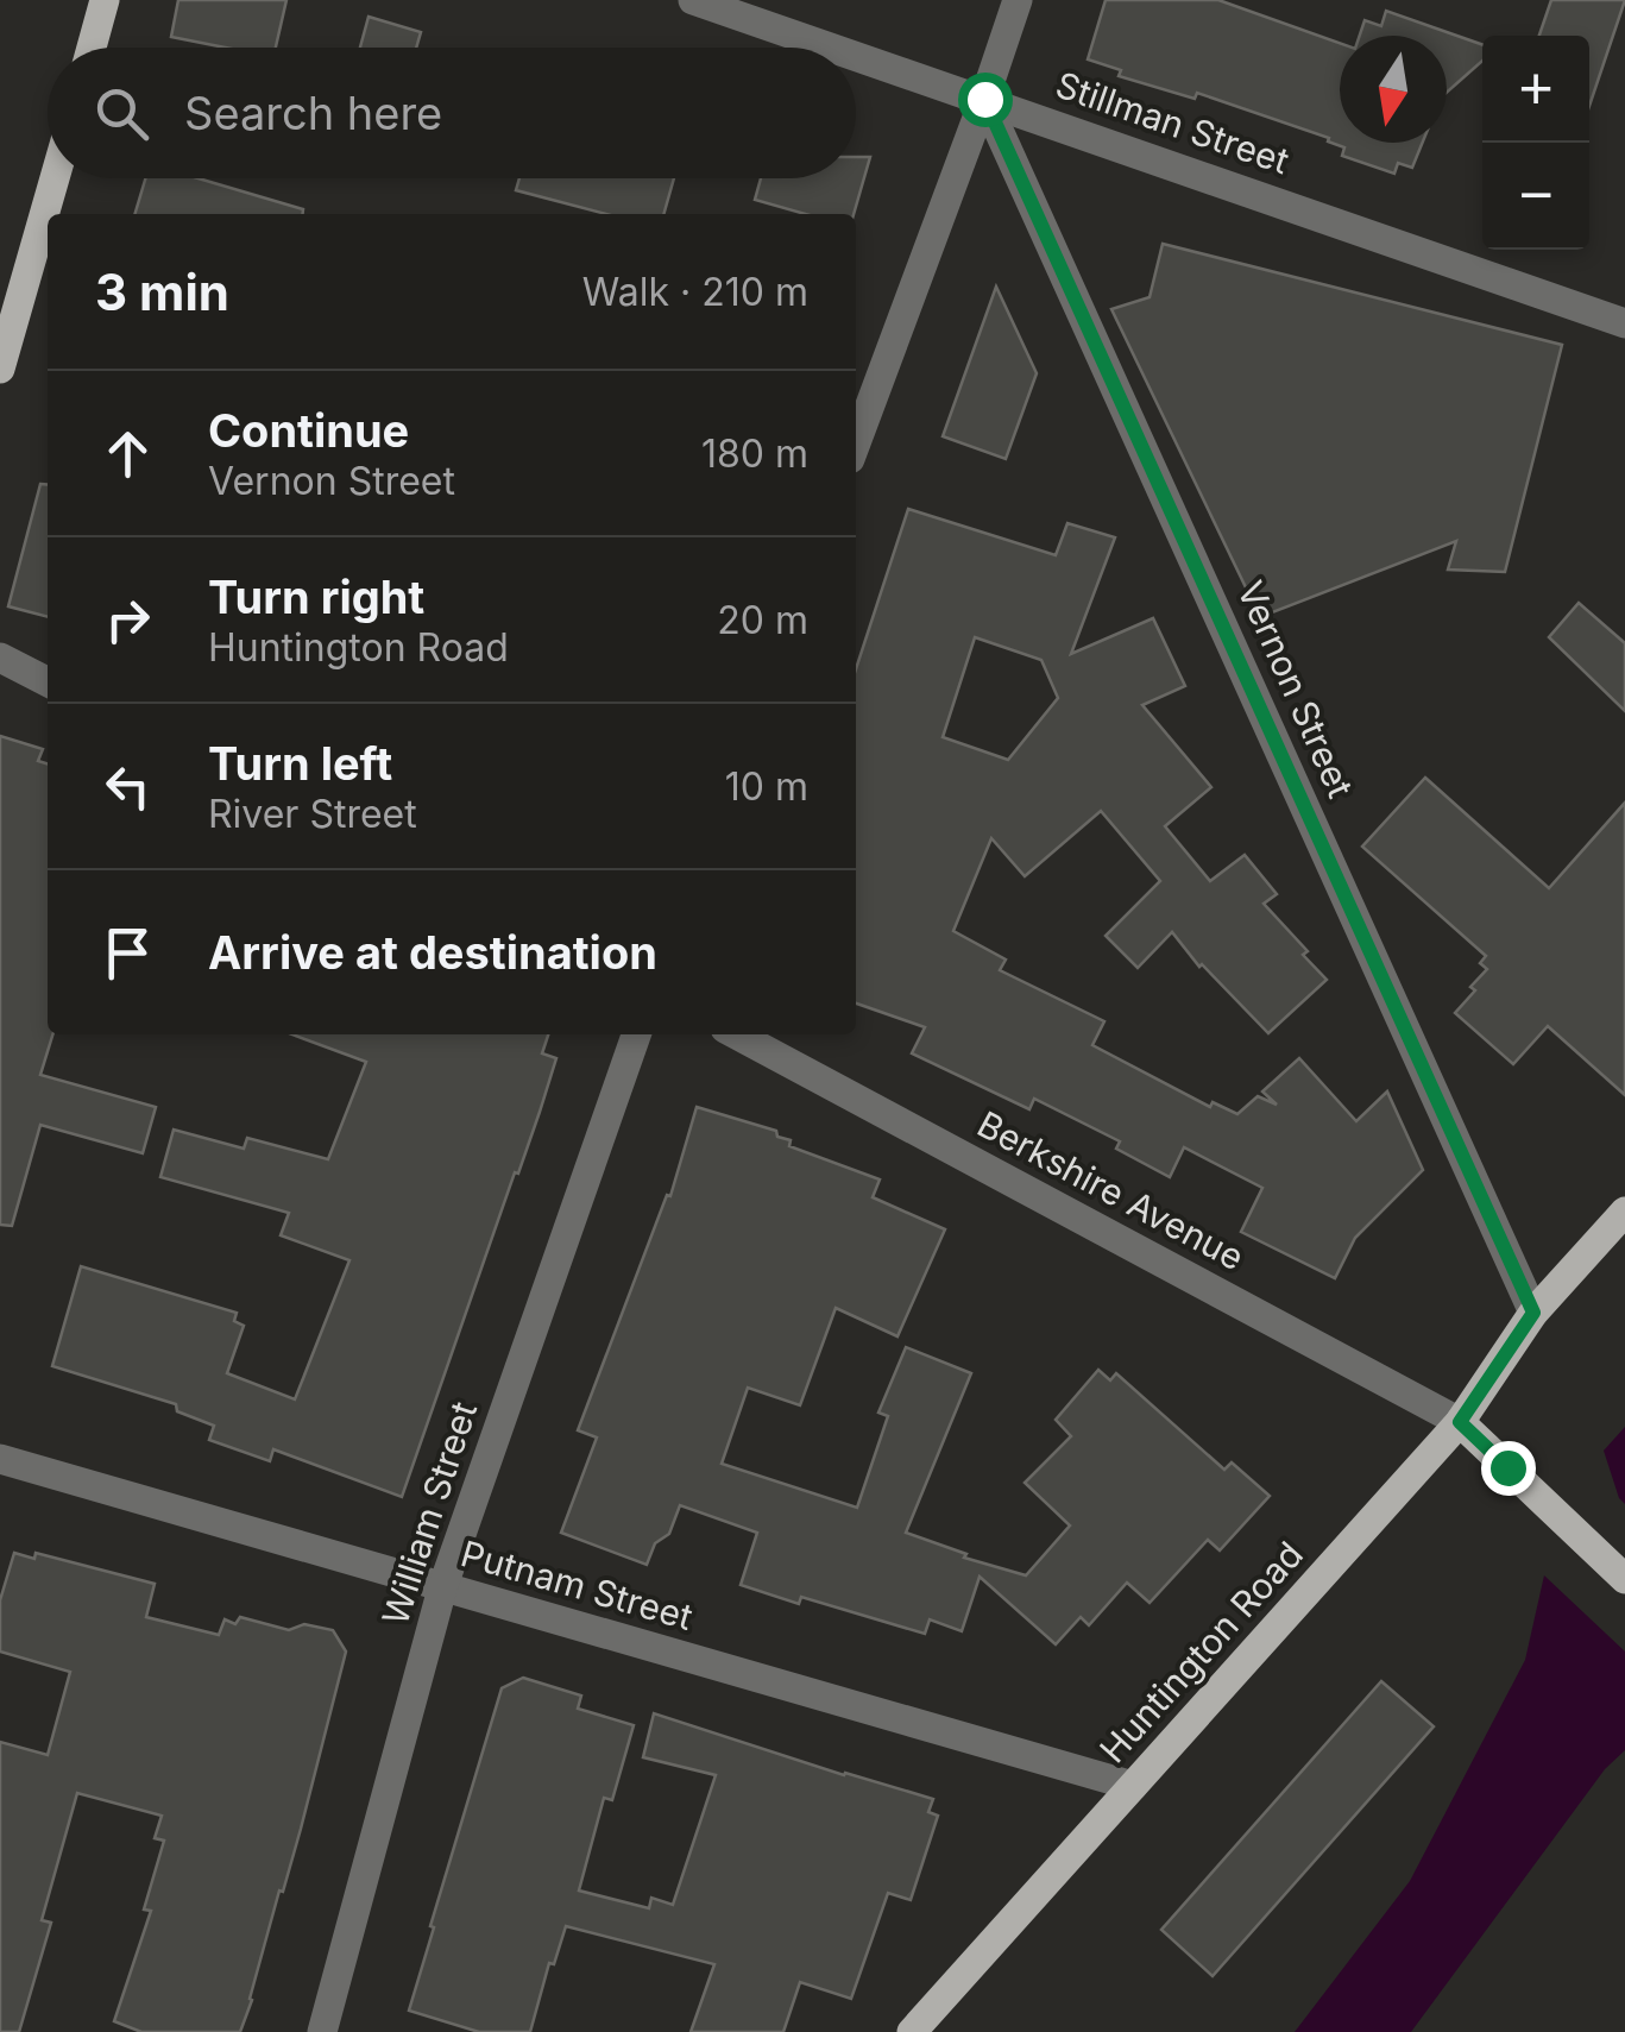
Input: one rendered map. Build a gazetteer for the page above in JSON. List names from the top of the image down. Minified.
{"streets":{"main road":["Huntington Road"],"street":["Stillman Street","Vernon Street","Berkshire Avenue","William Street","Putnam Street"]},"crossings":[["Stillman Street","Vernon Street"],["Vernon Street","Huntington Road"],["Berkshire Avenue","Huntington Road"],["William Street","Putnam Street"],["Putnam Street","Huntington Road"]],"north":"bottom","page":{"map_buttons":["+","−"],"search":"Search here","heading":["3 min","Walk · 210 m"],"list":[["Continue","Vernon Street","180 m"],["Turn right","Huntington Road","20 m"],["Turn left","River Street","10 m"],"Arrive at destination"]}}
